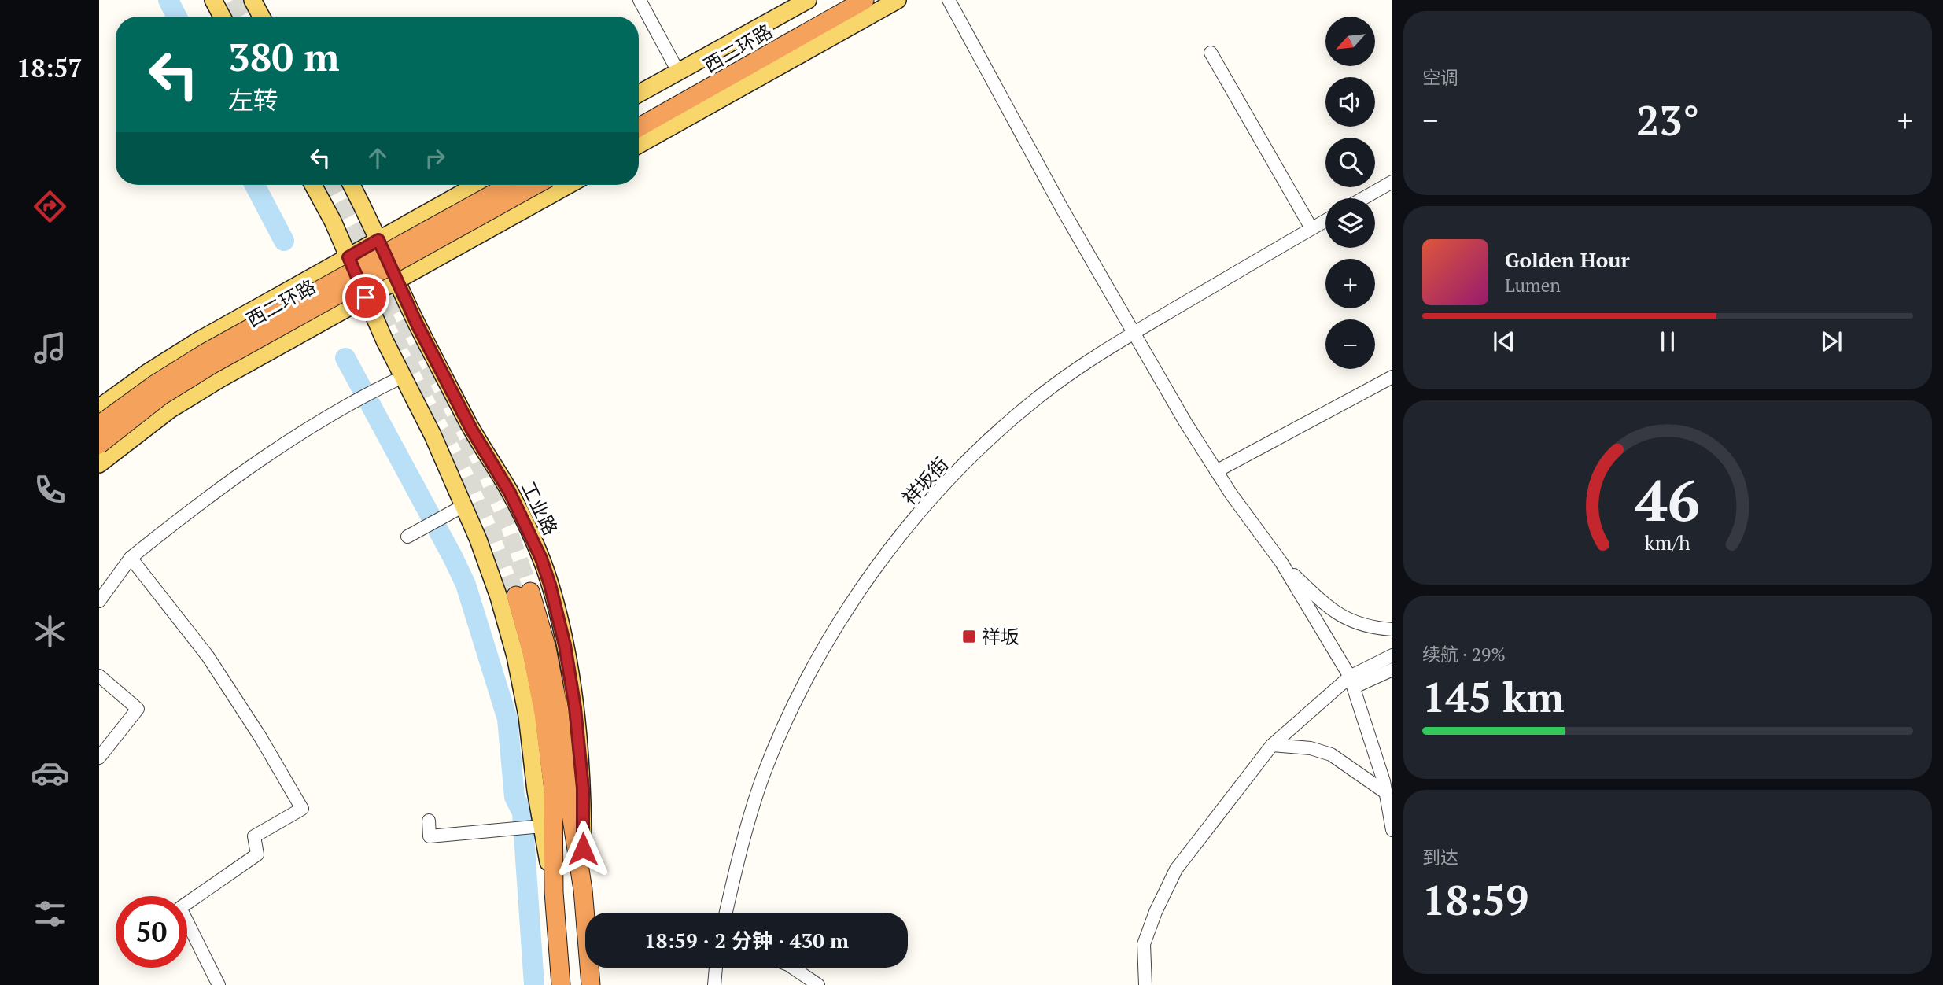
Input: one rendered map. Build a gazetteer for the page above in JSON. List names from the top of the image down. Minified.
{"streets":{"highway":["西二环路","工业路"],"street":["祥坂街"]},"places":{"transit":["祥坂"]},"north":"bottom left","page":{"tabs":"18:57","tile":["空调",["续航 · 29%","145 km"],["到达","18:59"]],"map_buttons":["+","−"],"turn":["380 m","左转"],"heat":["−","23°","+"],"song":["Golden Hour","Lumen"],"limit":"50","trip":"18:59 · 2 分钟 · 430 m","gauge":["46","km/h"]}}
